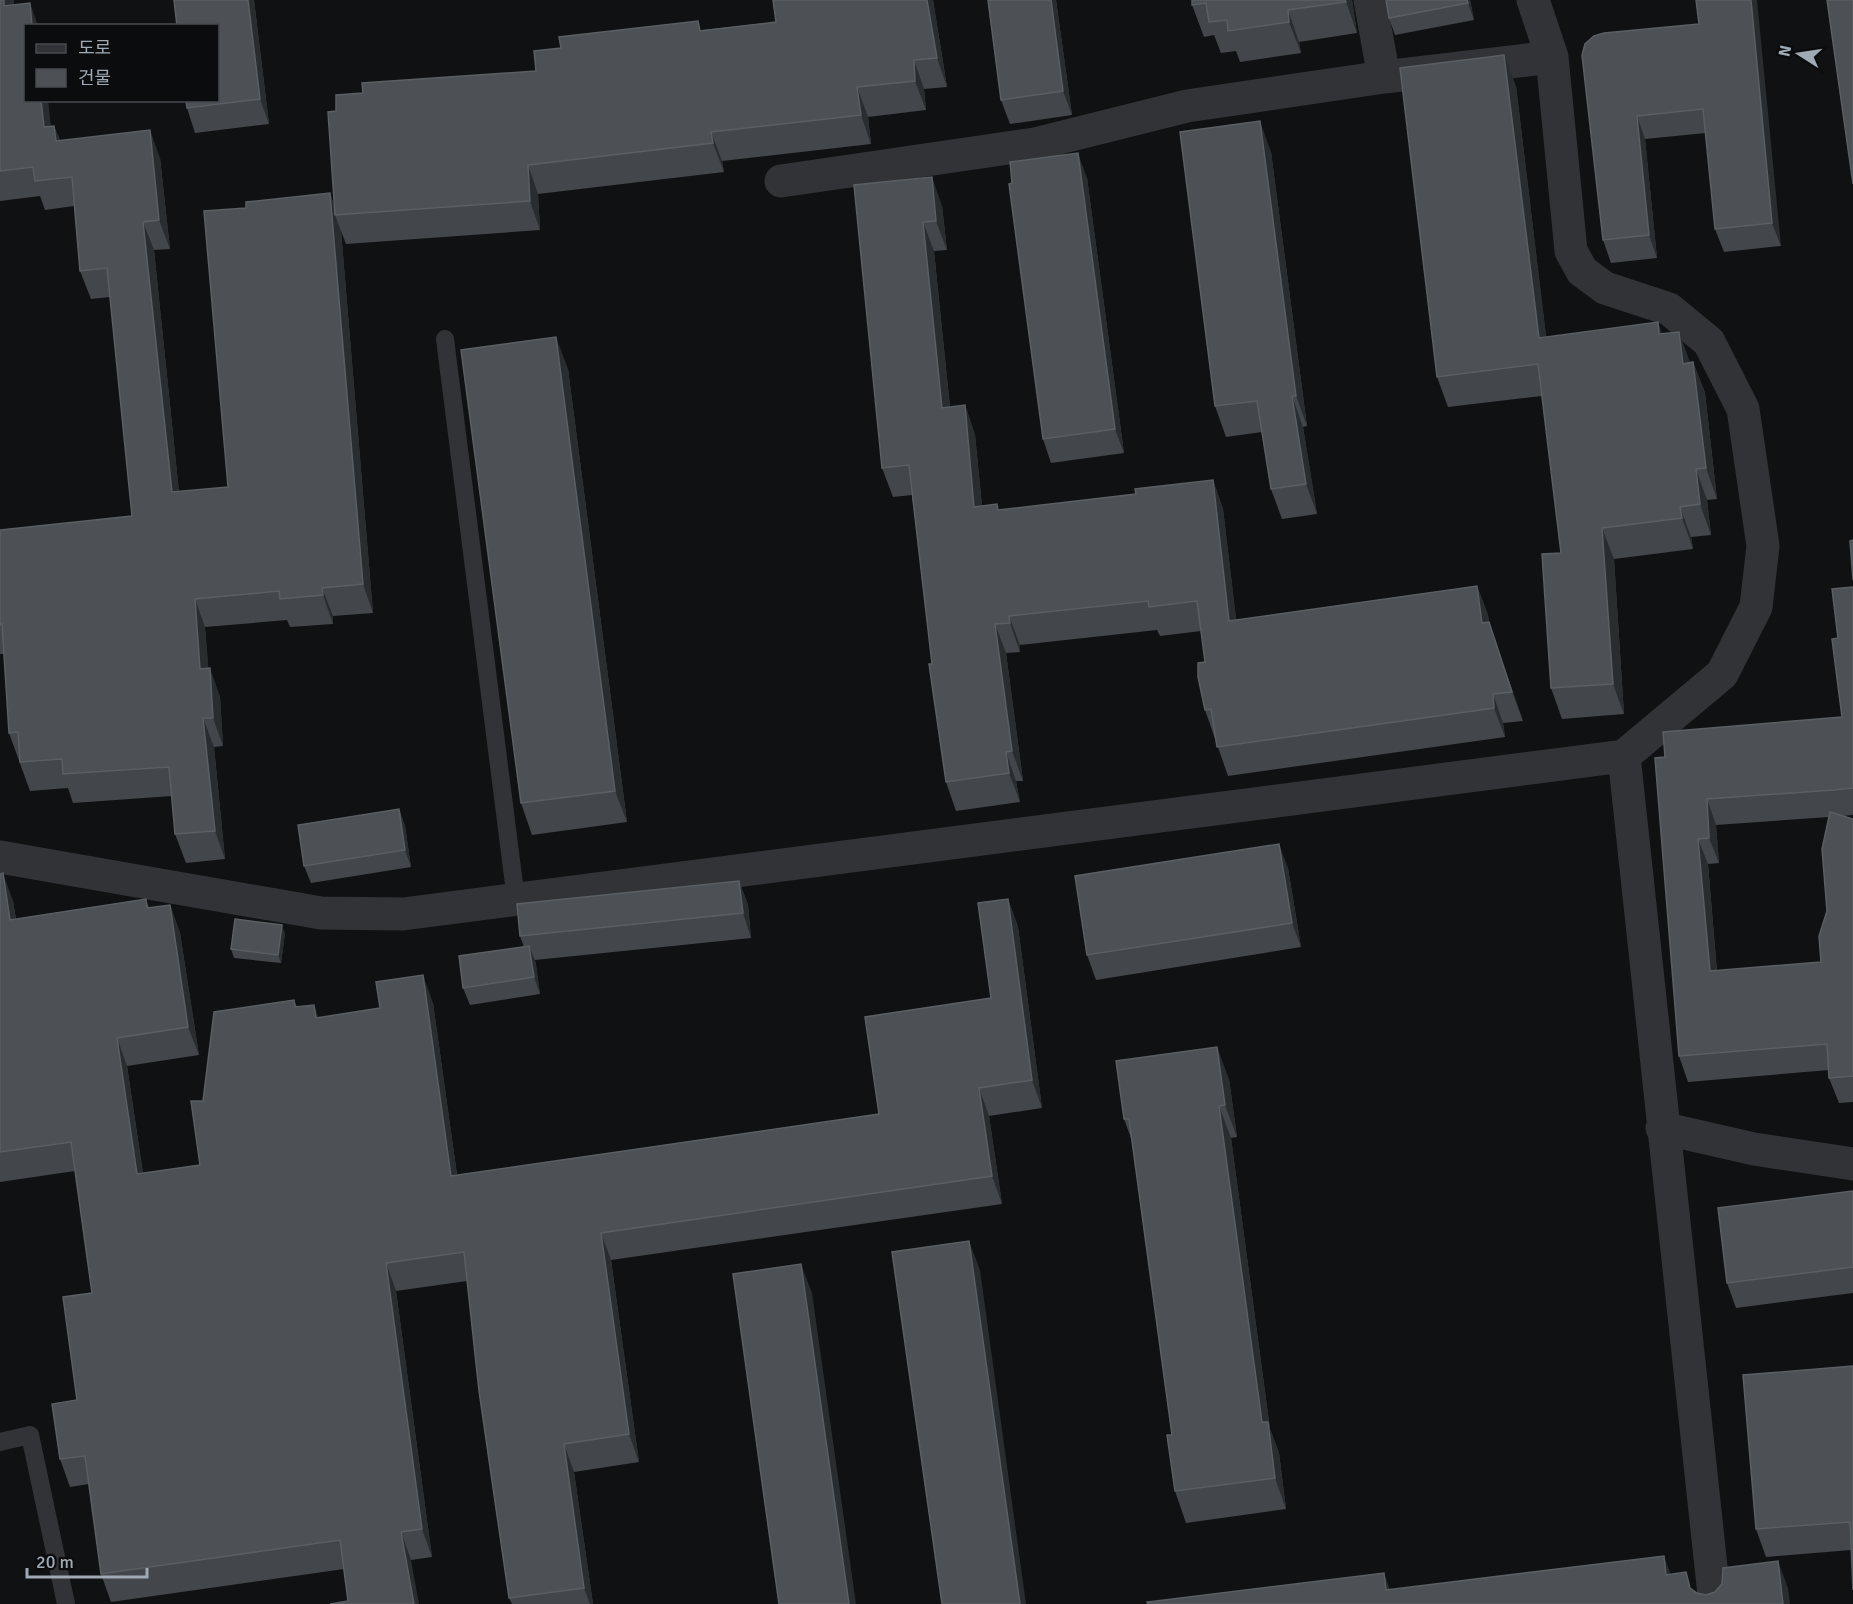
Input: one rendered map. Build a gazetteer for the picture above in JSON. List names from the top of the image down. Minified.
{"legend":["도로","건물"],"scale_bar":"20 m","north":"left"}
